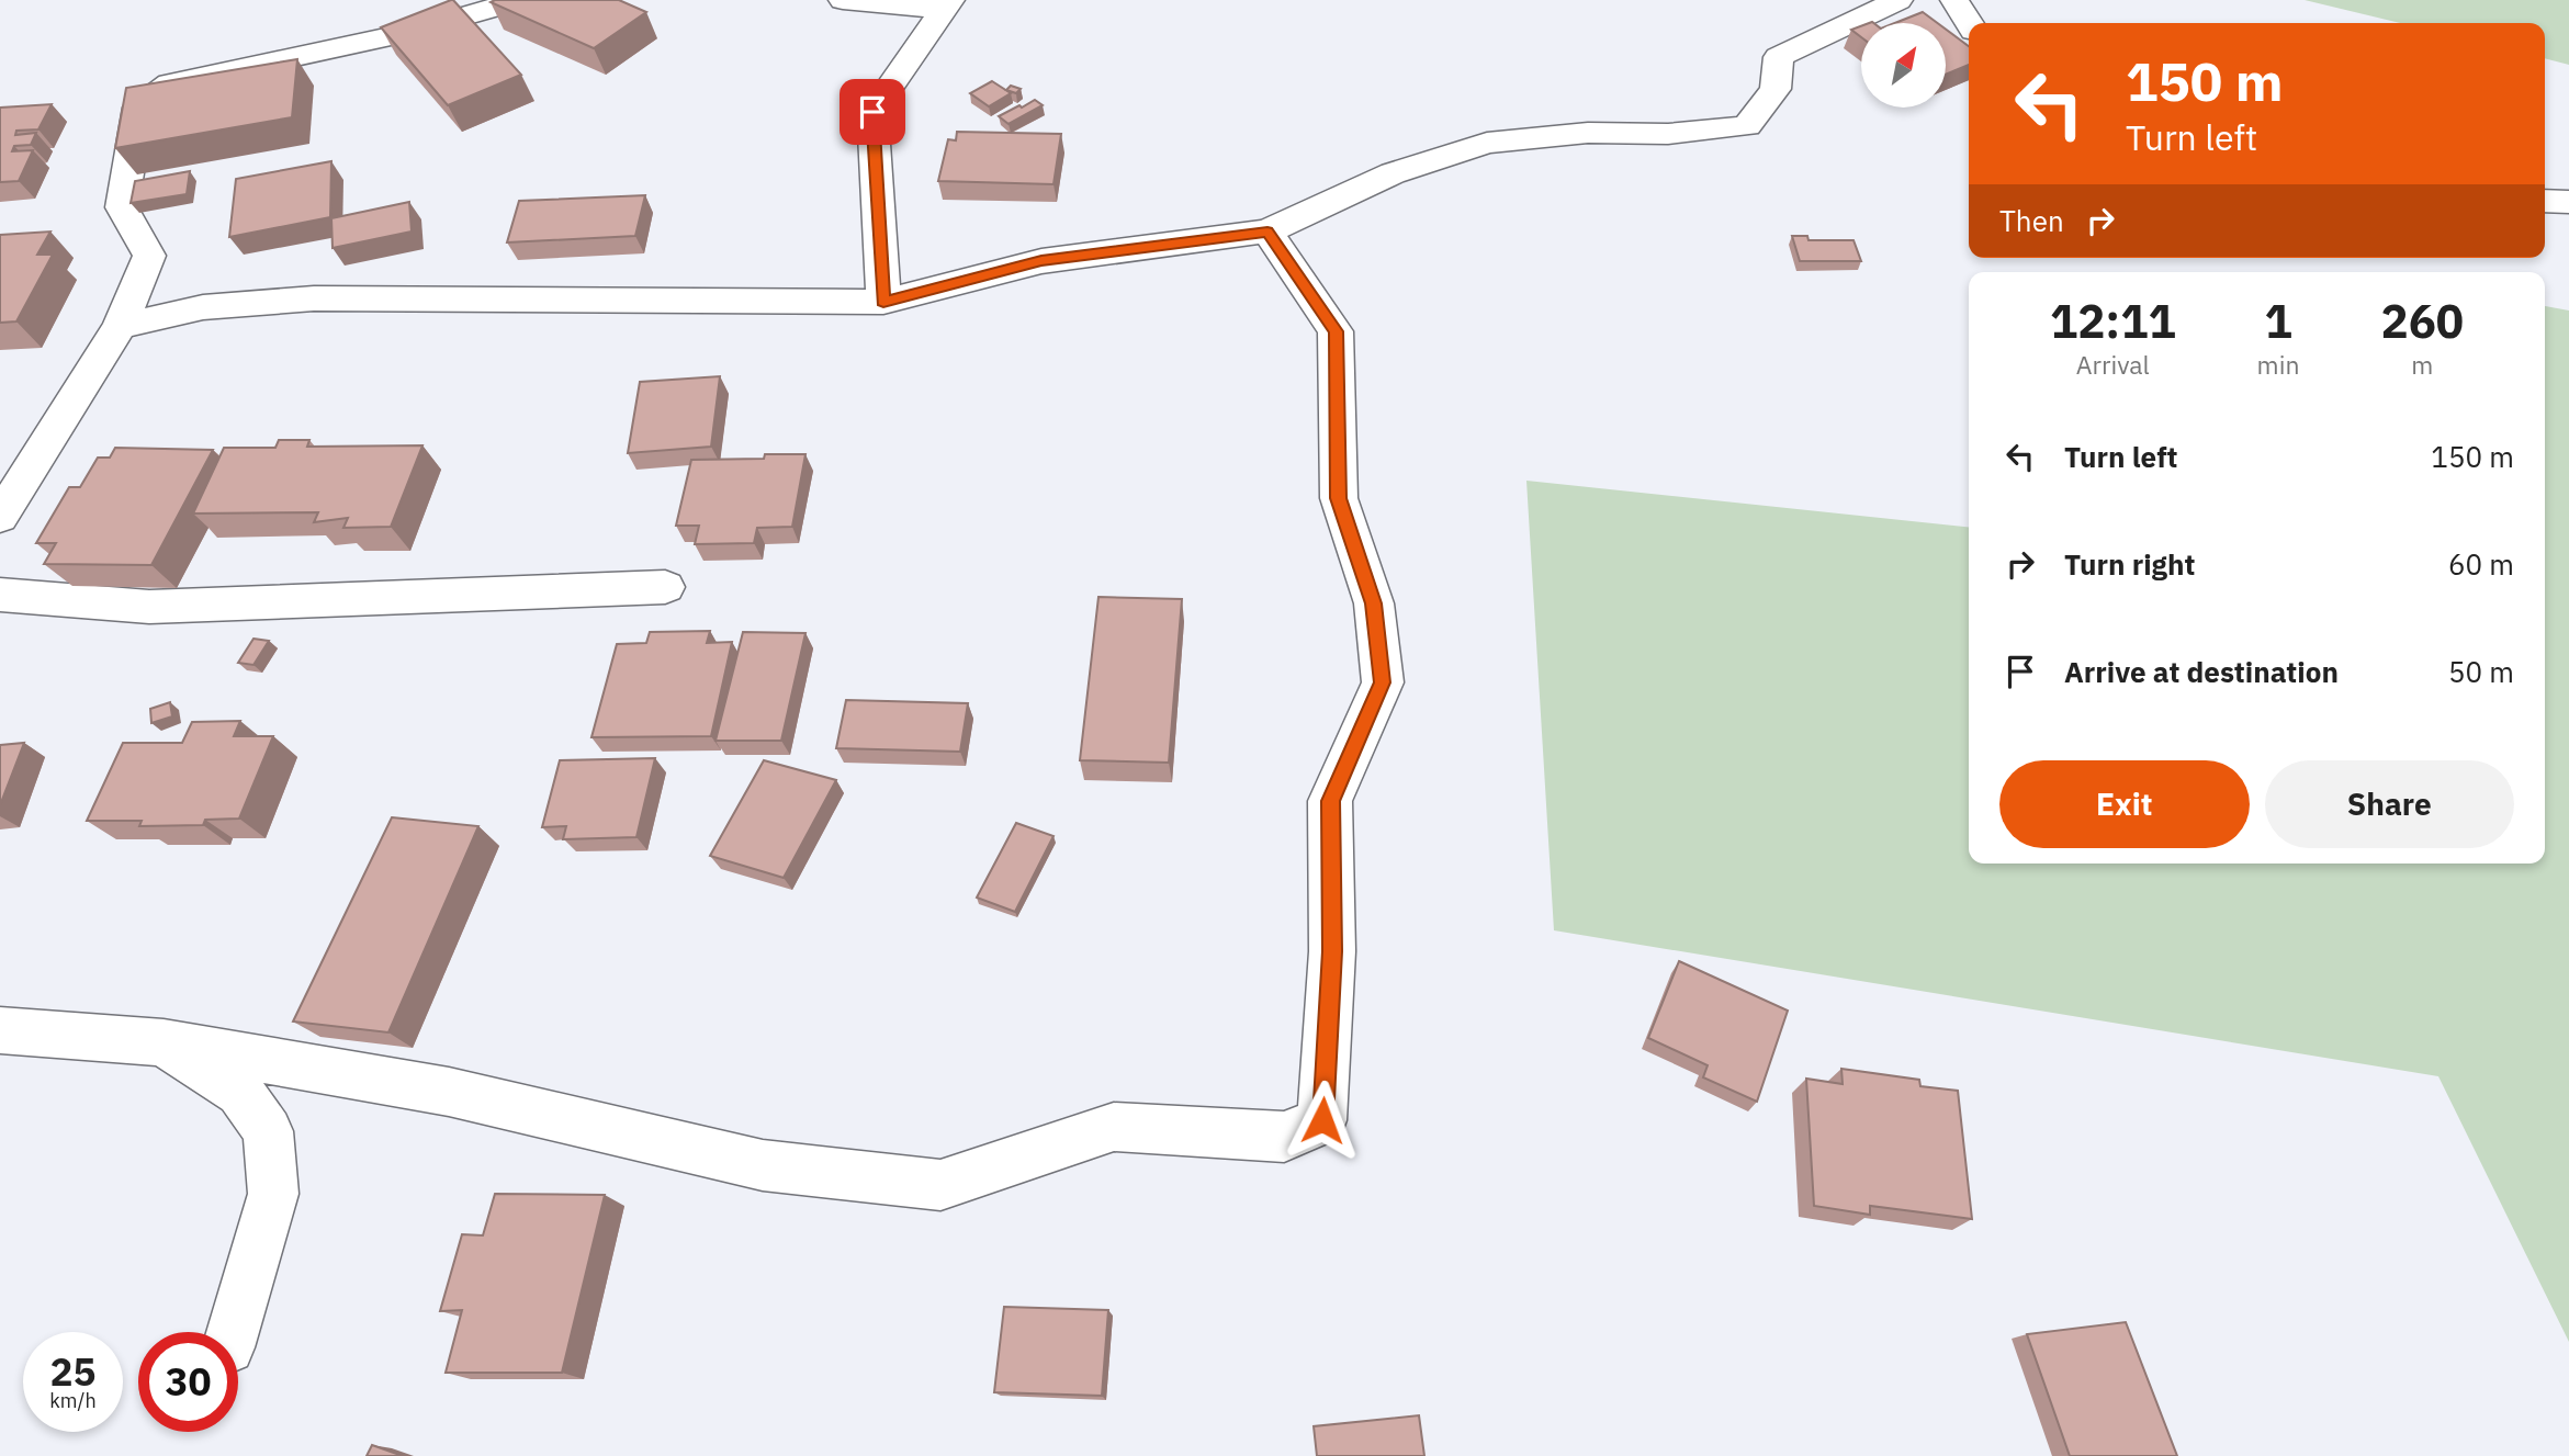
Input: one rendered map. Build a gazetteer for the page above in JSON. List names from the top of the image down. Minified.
{"north":"top right","page":{"turn":["150 m","Turn left"],"then":"Then","eta":["12:11","Arrival","1","min","260","m"],"list":[{"name":"Turn left","value":"150 m"},{"name":"Turn right","value":"60 m"},{"name":"Arrive at destination","value":"50 m"}],"buttons":["Exit","Share"],"speed":"25 km/h","limit":"30"}}
